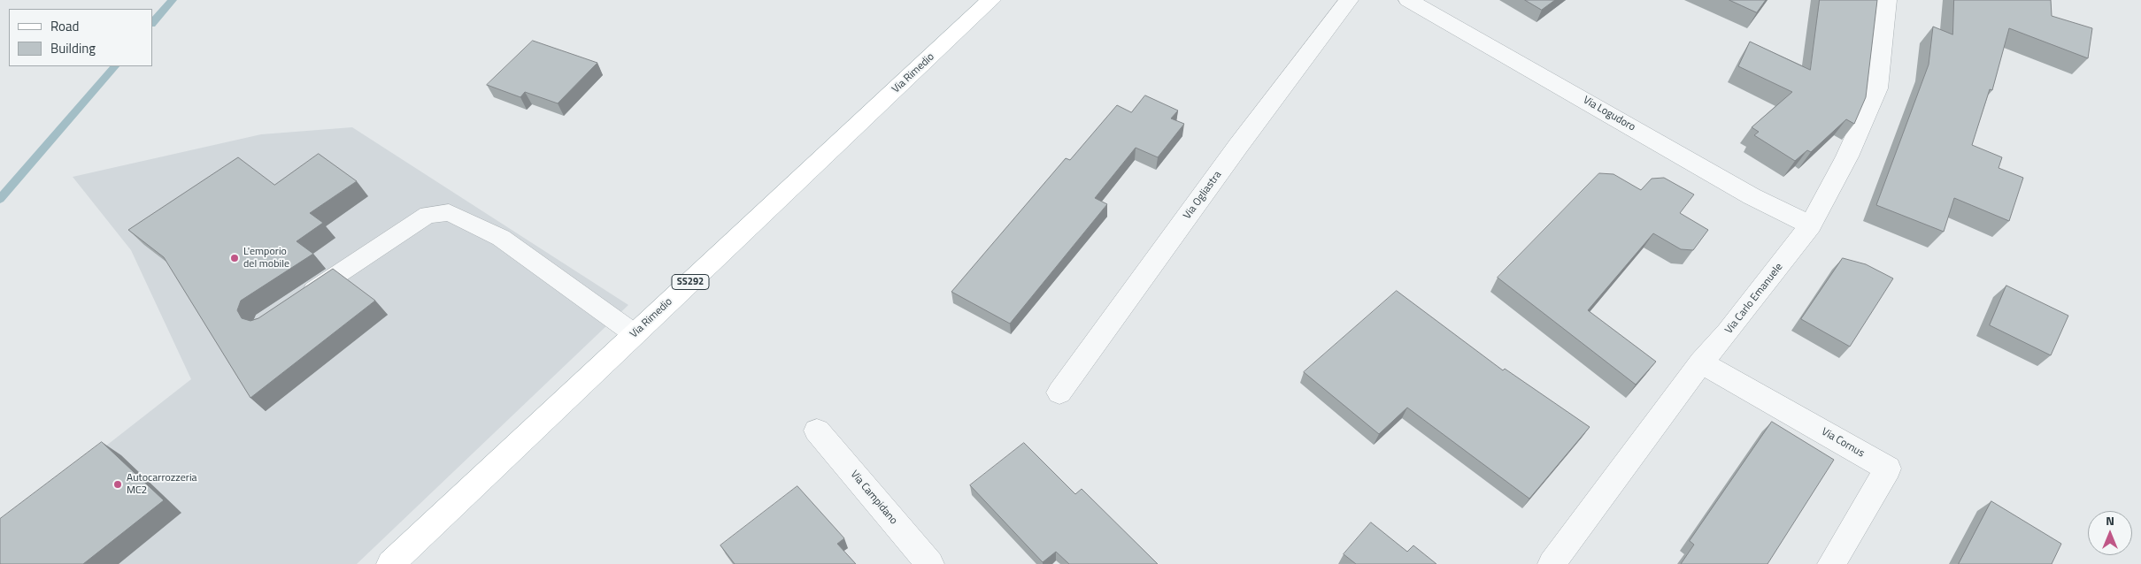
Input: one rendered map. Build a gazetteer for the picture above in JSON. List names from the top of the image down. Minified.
{"streets":{"main road":["Via Rimedio","SS292"],"street":["Via Logudoro","Via Ogliastra","Via Carlo Emanuele","Via Cornus","Via Campidano"]},"crossings":[["Via Logudoro","Via Carlo Emanuele"],["Via Carlo Emanuele","Via Cornus"]],"places":["L'emporio del mobile","Autocarrozzeria MC2"],"legend":["Road","Building"],"north":"top"}
